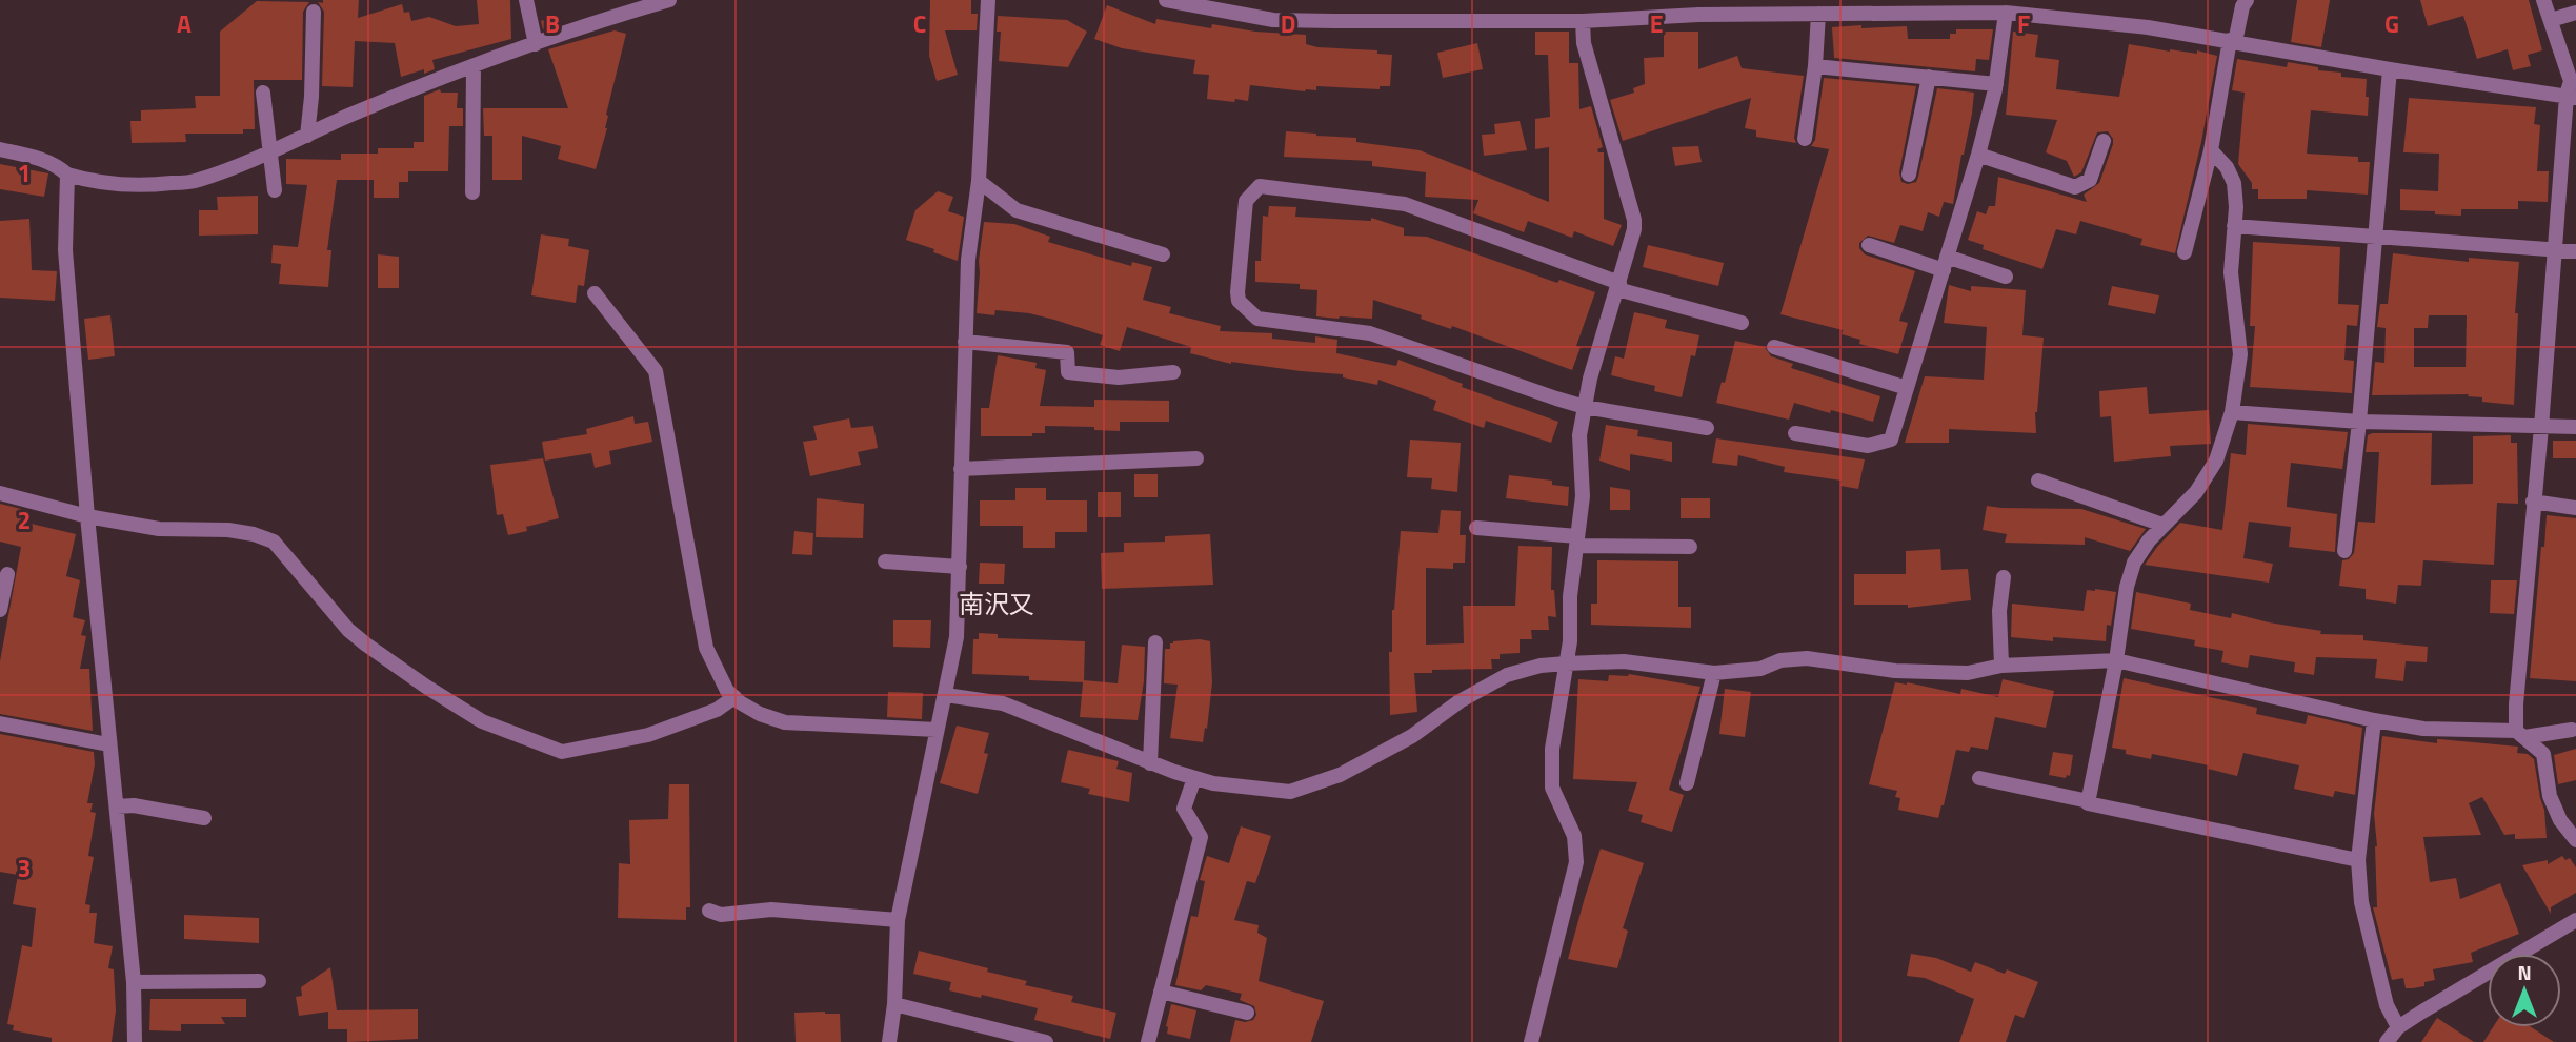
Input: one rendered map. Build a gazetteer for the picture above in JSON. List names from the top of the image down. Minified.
{"districts":["南沢又"],"north":"top","grid":{"columns":["A","B","C","D","E","F","G"],"rows":["1","2","3"]}}
